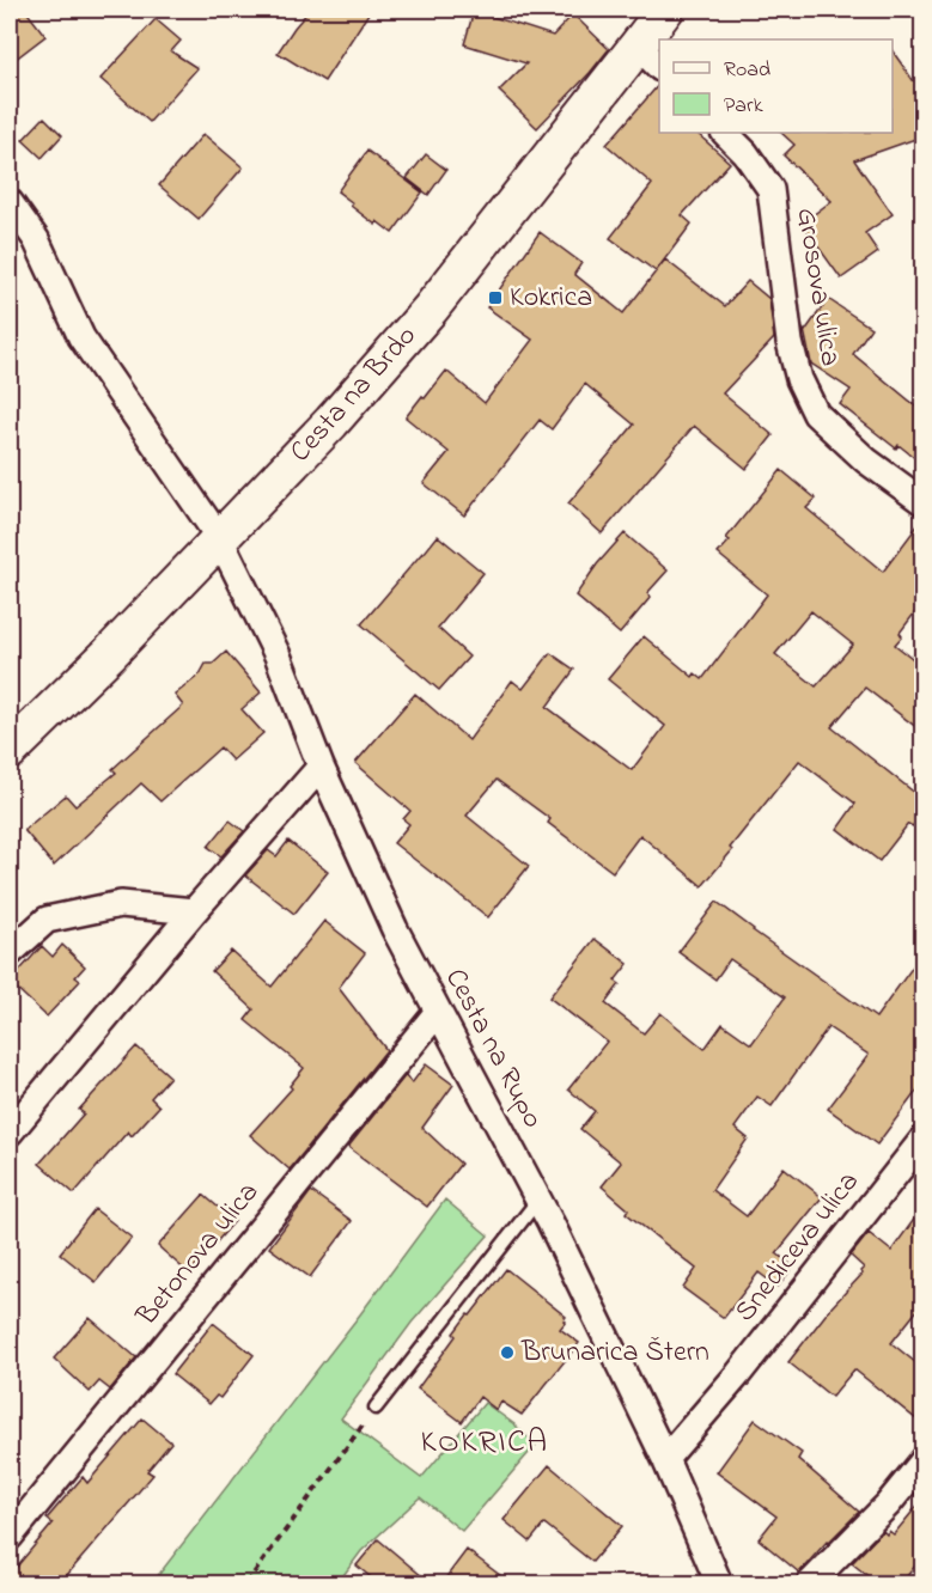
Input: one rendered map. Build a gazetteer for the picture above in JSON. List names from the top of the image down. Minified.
{"streets":{"street":["Grosova ulica","Cesta na Brdo","Cesta na Rupo","Snediceva ulica","Betonova ulica"]},"crossings":[["Cesta na Brdo","Cesta na Rupo"],["Cesta na Rupo","Snediceva ulica"],["Cesta na Rupo","Betonova ulica"]],"districts":["KOKRICA"],"places":{"transit":["Kokrica"],"other":["Brunarica Štern"]},"legend":["Road","Park"]}
